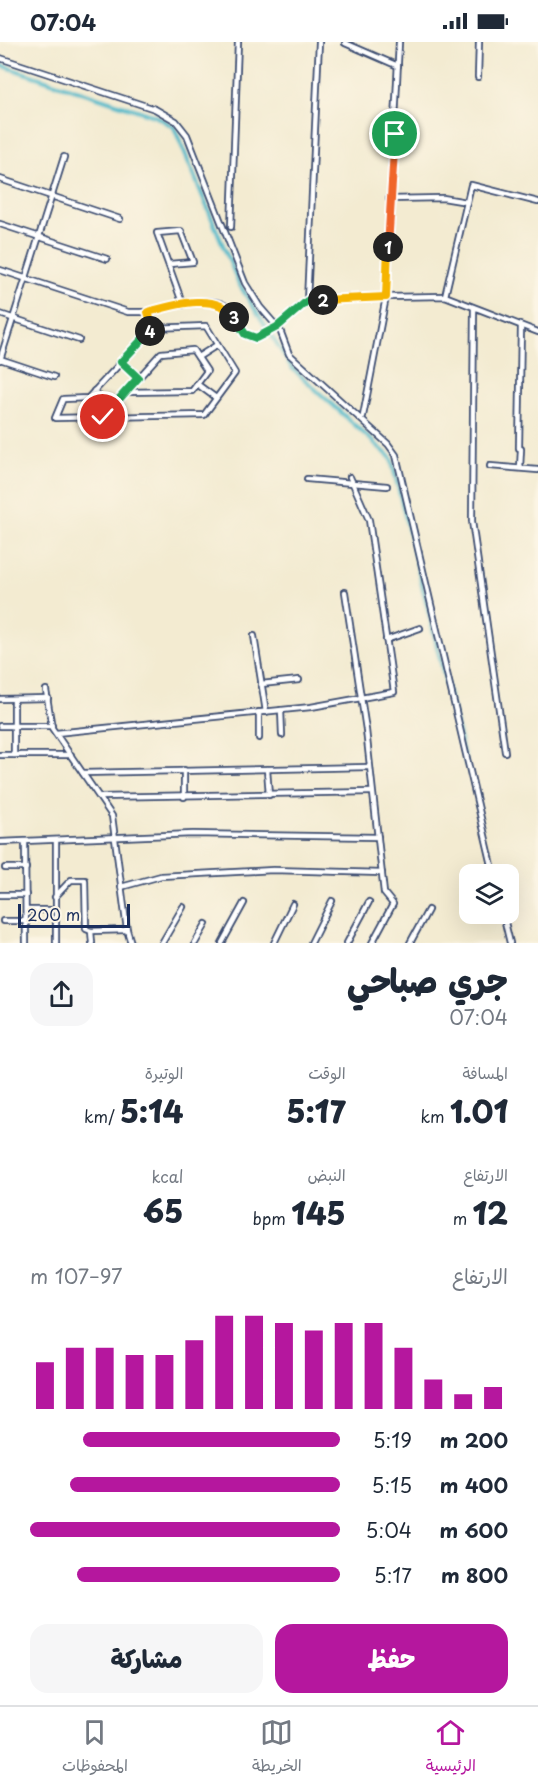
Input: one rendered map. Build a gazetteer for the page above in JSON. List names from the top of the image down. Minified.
{"scale_bar":"200 m","page":{"status":"07:04","pins":["1","2","3","4"],"scale":"200 m","heading":["جري صباحي","07:04"],"stats":[["المسافة","1.01 km"],["الوقت","5:17"],["الوتيرة","5:14 /km"],["الارتفاع","12 m"],["النبض","145 bpm"],["kcal","65"]],"chart":["الارتفاع","97–107 m"],"list":[{"name":"200 m","note":"5:19"},{"name":"400 m","note":"5:15"},{"name":"600 m","note":"5:04"},{"name":"800 m","note":"5:17"}],"buttons":["حفظ","مشاركة"],"tabs":["الرئيسية","الخريطة","المحفوظات"]}}
